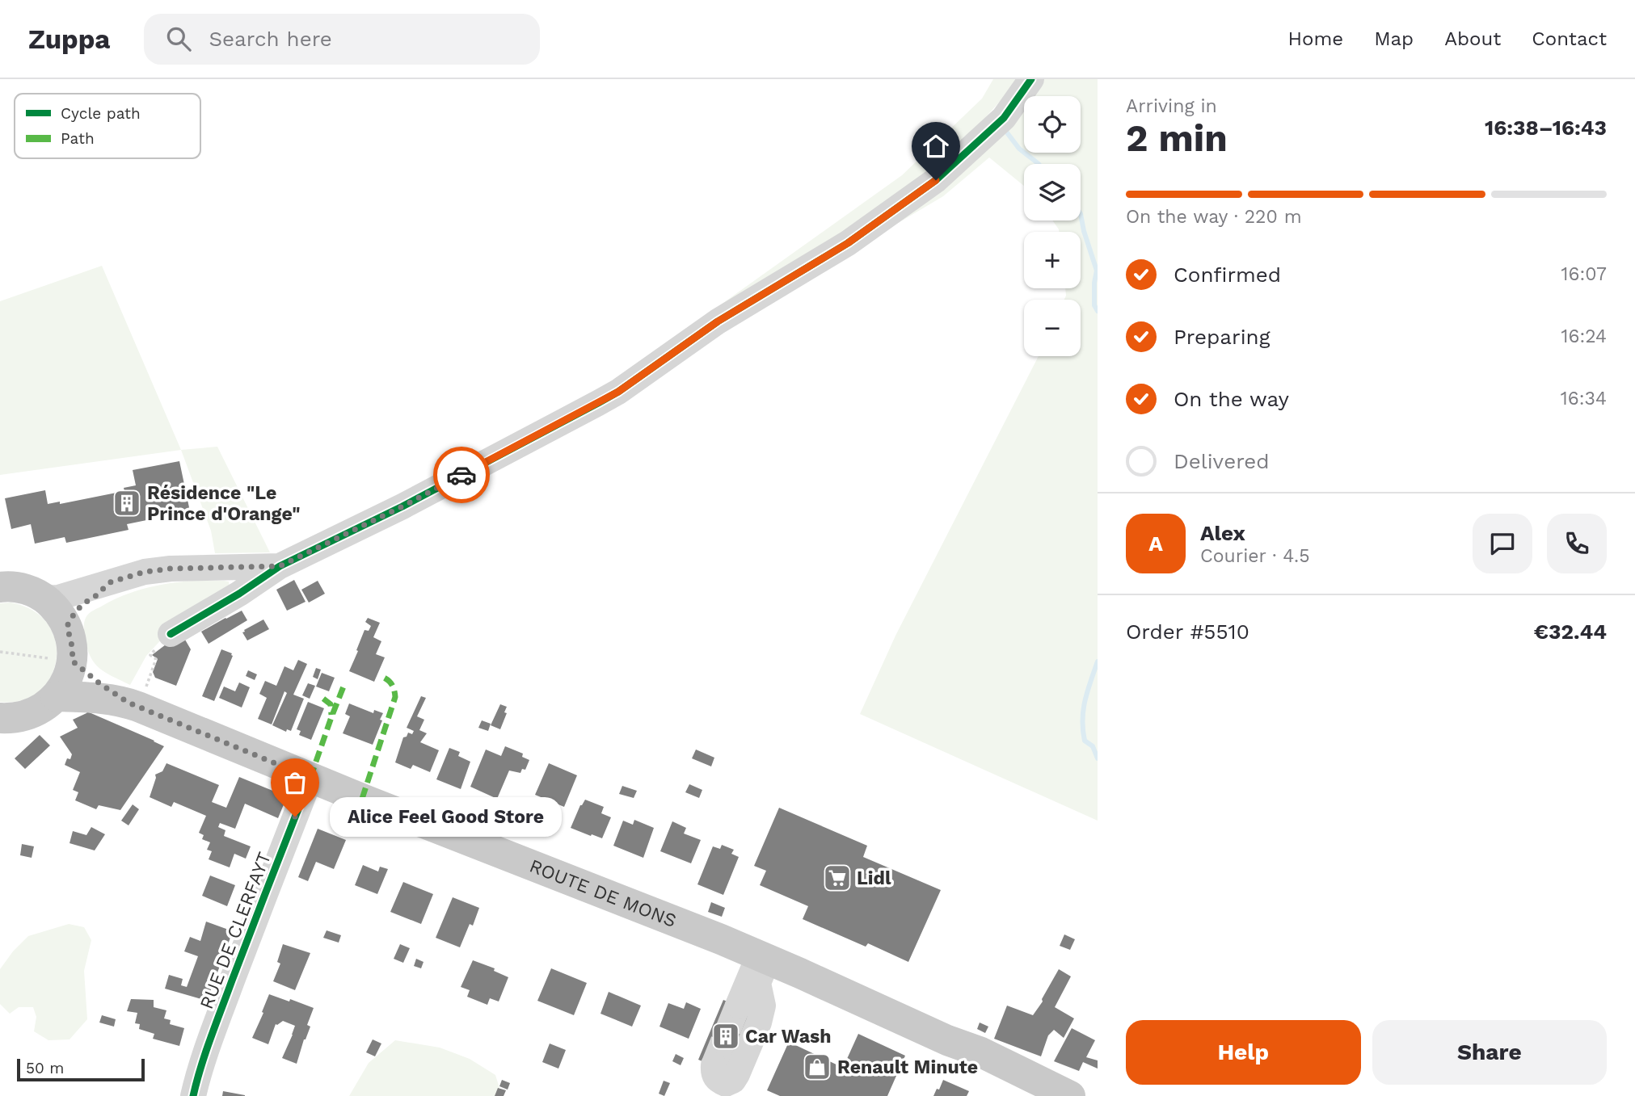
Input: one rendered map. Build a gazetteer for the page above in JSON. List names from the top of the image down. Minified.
{"streets":{"main road":["ROUTE DE MONS"],"street":["RUE DE CLERFAYT"]},"crossings":[["ROUTE DE MONS","RUE DE CLERFAYT"]],"places":{"building":["Résidence \"Le Prince d'Orange\"","Car Wash"],"other":["Alice Feel Good Store"],"supermarket":["Lidl"],"shop":["Renault Minute"]},"legend":["Cycle path","Path"],"scale_bar":"50 m","page":{"header":"Zuppa","search":"Search here","nav":["Home","Map","About","Contact"],"heading":["2 min","Arriving in","16:38–16:43"],"panel":["Alex","Courier · 4.5","Order #5510","€32.44"],"map_buttons":["+","−"],"bar":"On the way · 220 m","list":[["Confirmed","16:07"],["Preparing","16:24"],["On the way","16:34"],"Delivered"],"round":"A","bubble":"Alice Feel Good Store","buttons":["Help","Share"],"scale":"50 m"}}
